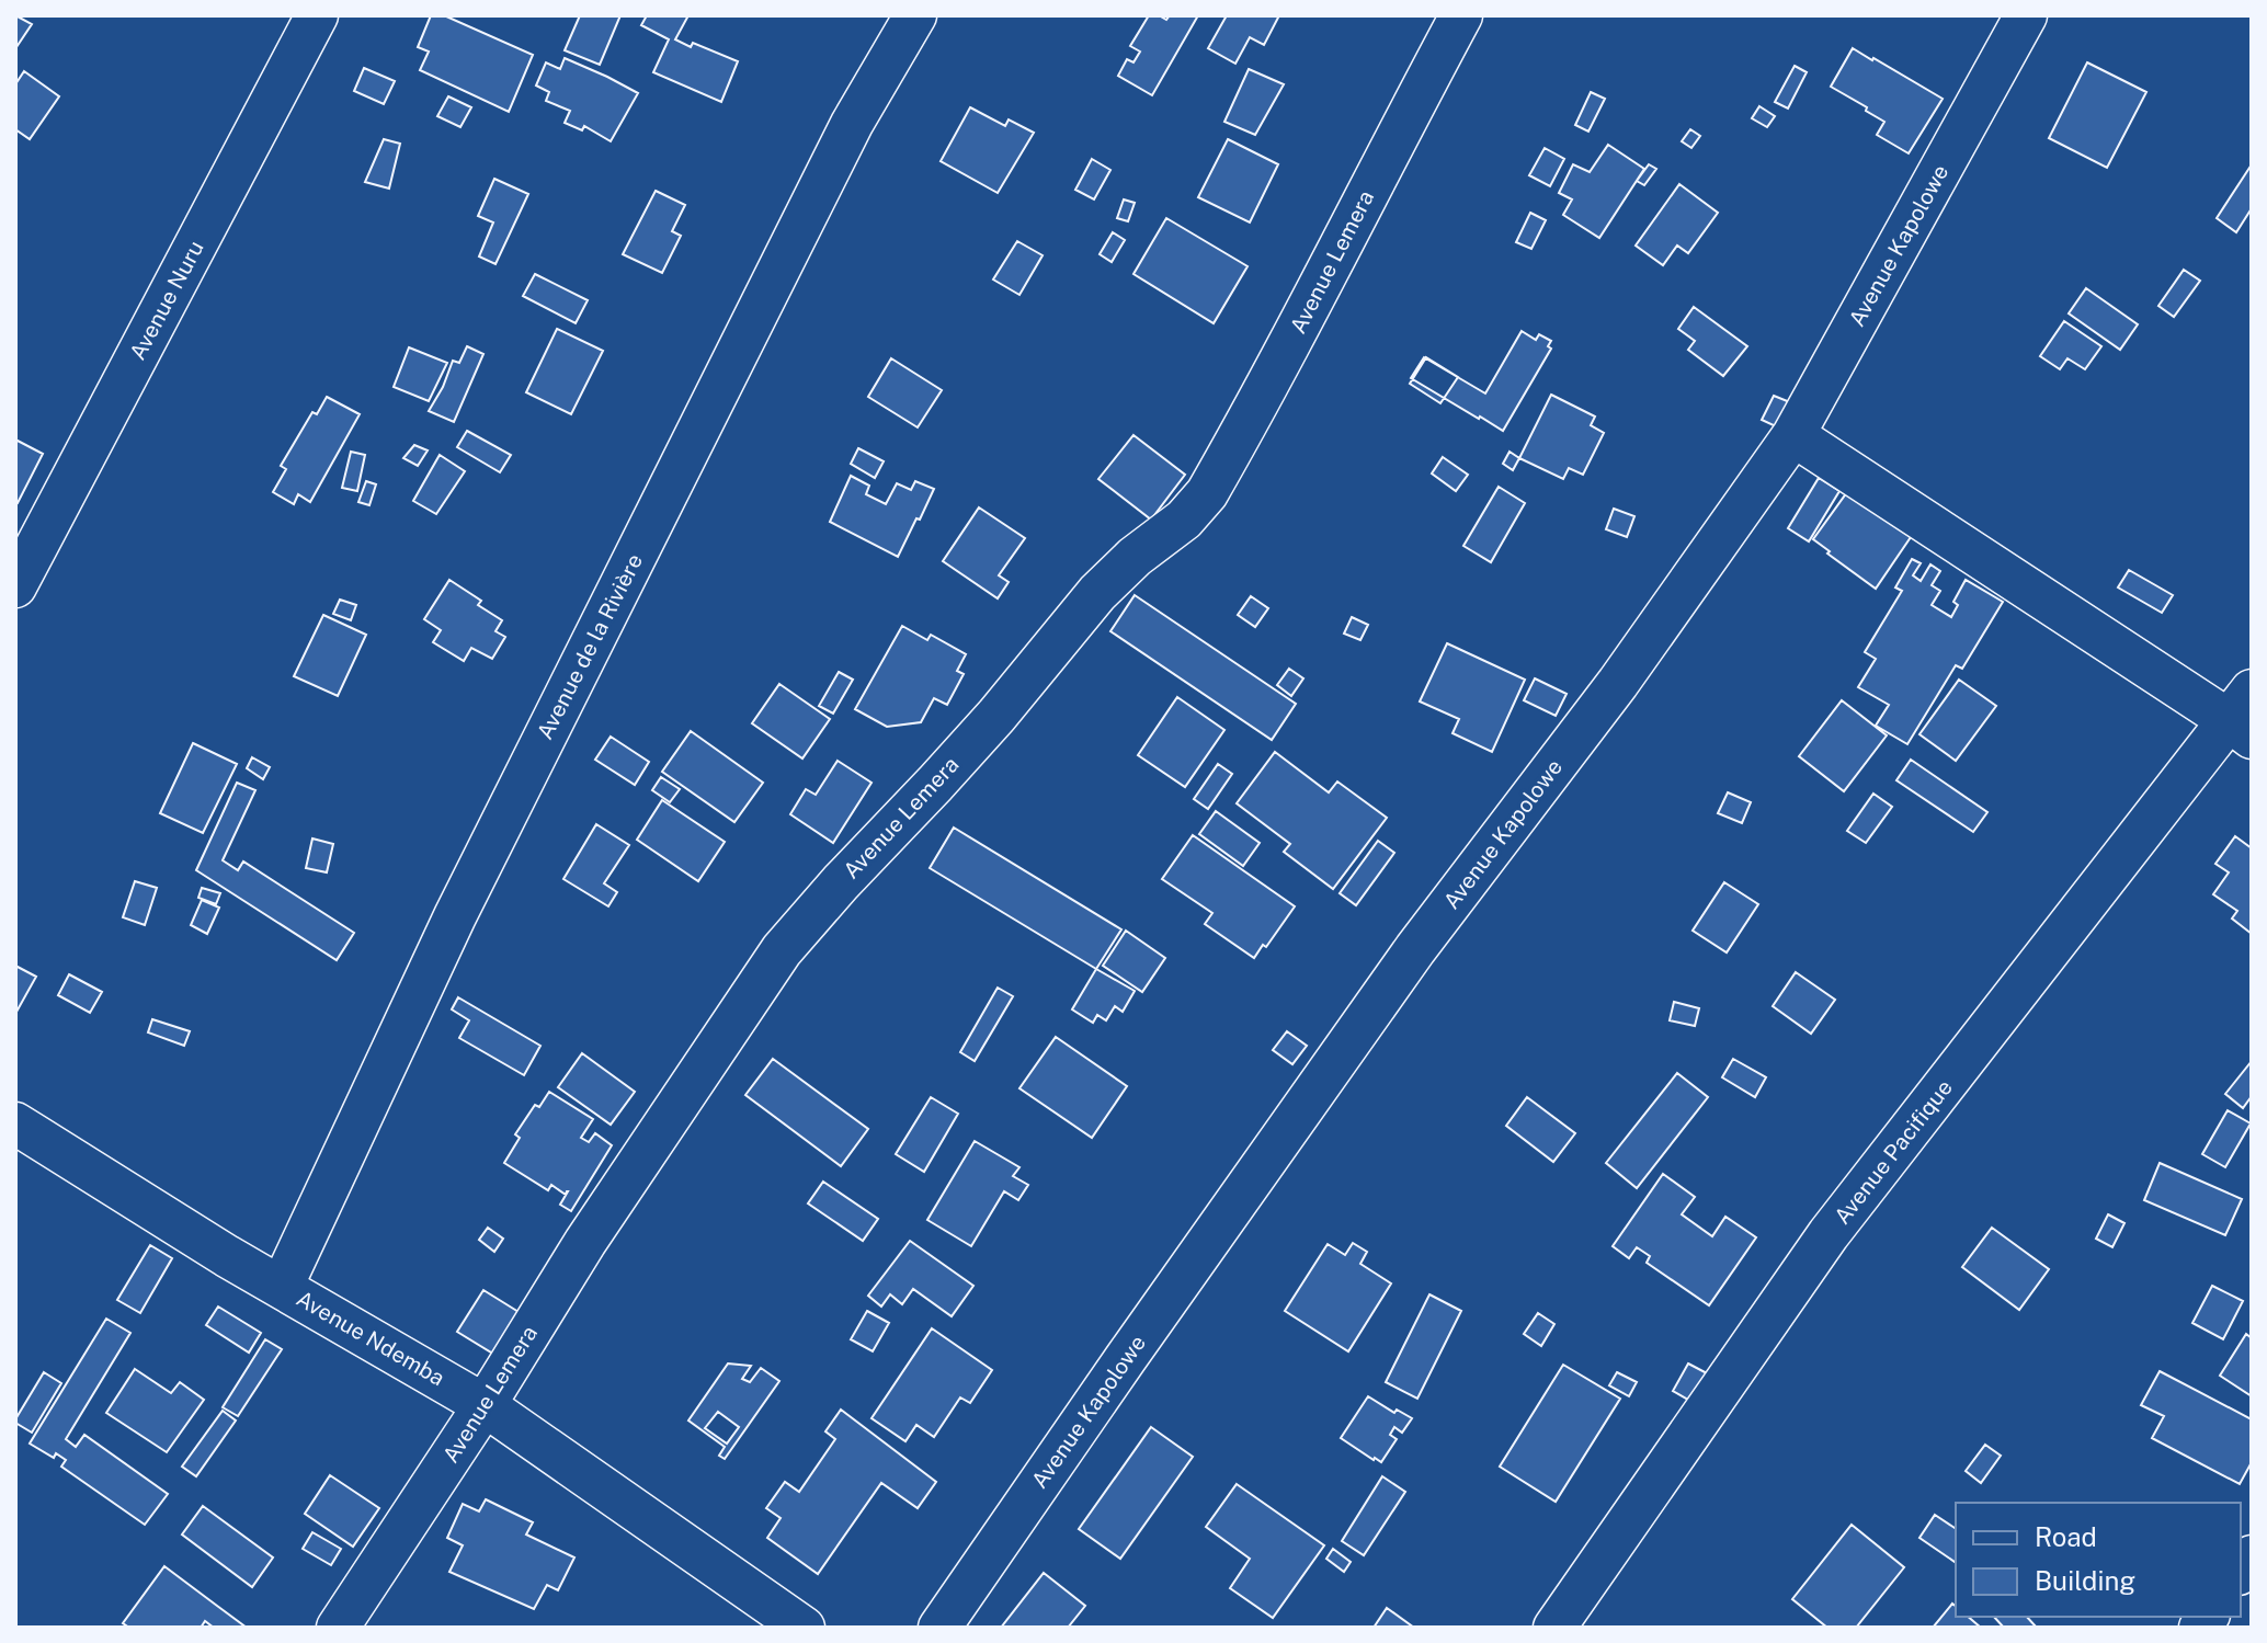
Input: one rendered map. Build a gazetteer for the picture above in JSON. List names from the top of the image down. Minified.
{"streets":{"street":["Avenue Kapolowe","Avenue Lemera","Avenue Nuru","Avenue de la Rivière","Avenue Pacifique","Avenue Ndemba"]},"crossings":[["Avenue Lemera","Avenue Ndemba"],["Avenue de la Rivière","Avenue Ndemba"]],"legend":["Road","Building"]}
